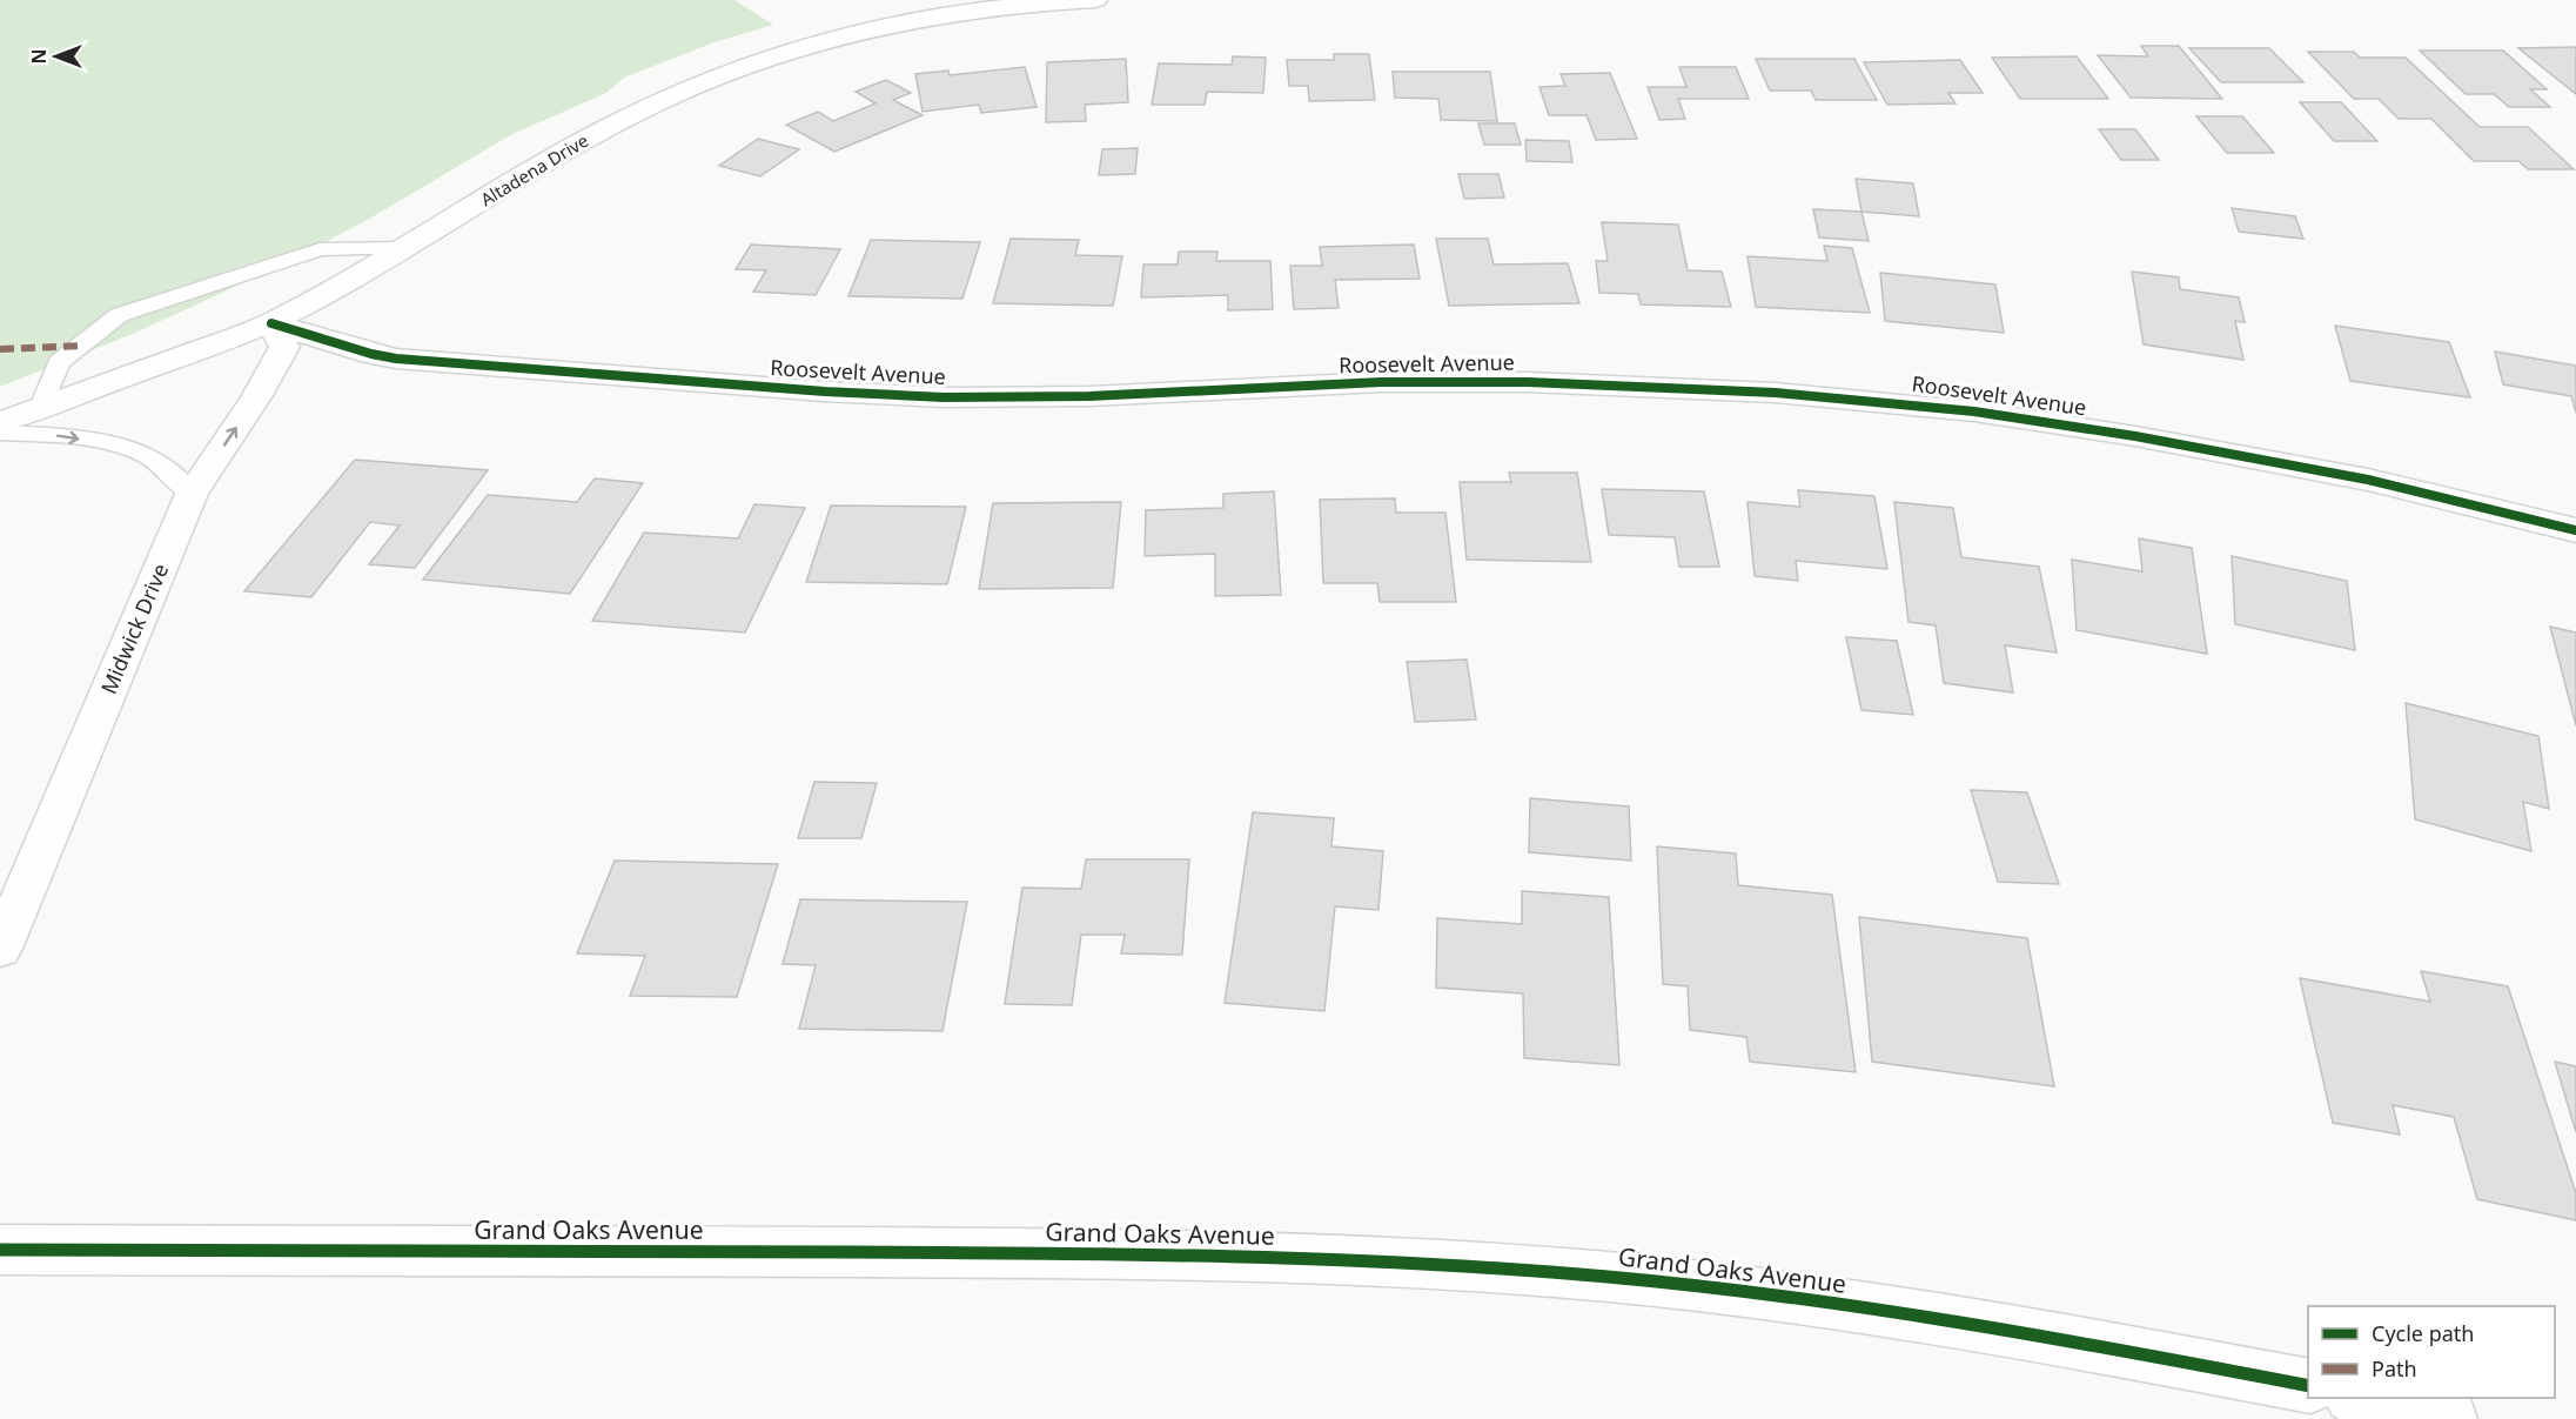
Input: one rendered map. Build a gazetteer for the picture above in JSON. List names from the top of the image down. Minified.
{"streets":{"street":["Altadena Drive","Roosevelt Avenue","Midwick Drive","Grand Oaks Avenue"]},"crossings":[["Altadena Drive","Roosevelt Avenue"],["Altadena Drive","Midwick Drive"],["Roosevelt Avenue","Midwick Drive"]],"legend":["Cycle path","Path"],"north":"left"}
